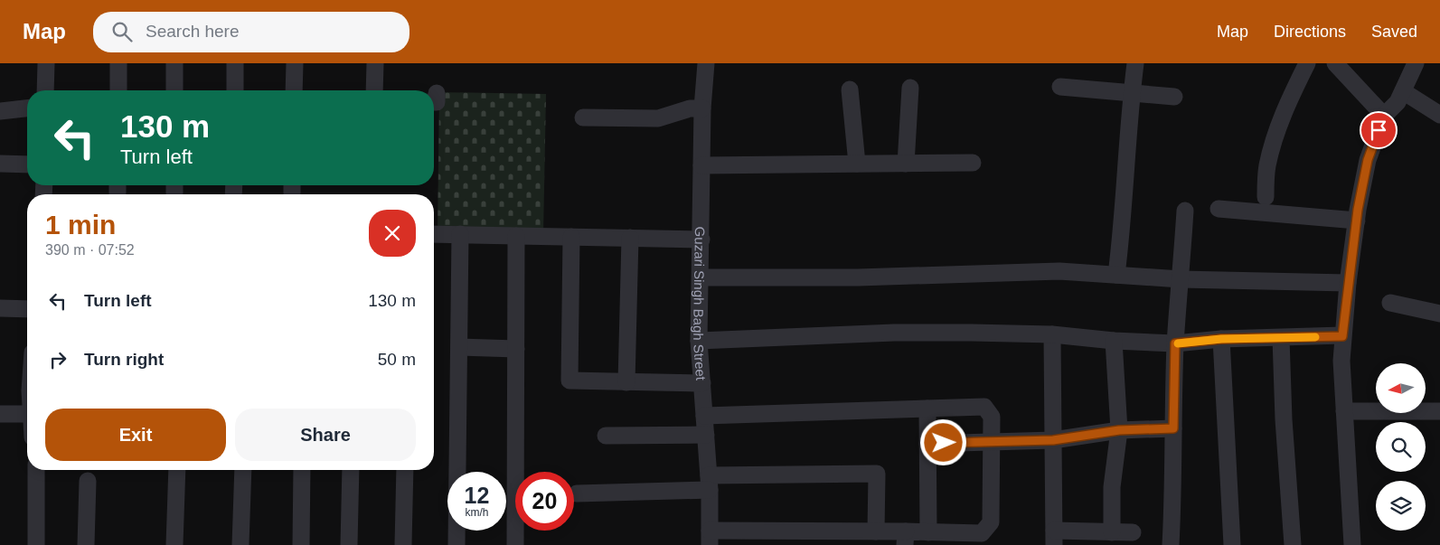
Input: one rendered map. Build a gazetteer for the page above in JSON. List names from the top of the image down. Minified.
{"streets":{"street":["Guzari Singh Bagh Street"]},"north":"left","page":{"header":"Map","search":"Search here","nav":["Map","Directions","Saved"],"turn":["130 m","Turn left"],"heading":["1 min","390 m · 07:52"],"list":[{"name":"Turn left","value":"130 m"},{"name":"Turn right","value":"50 m"}],"buttons":["Exit","Share"],"speed":"12 km/h","limit":"20"}}
